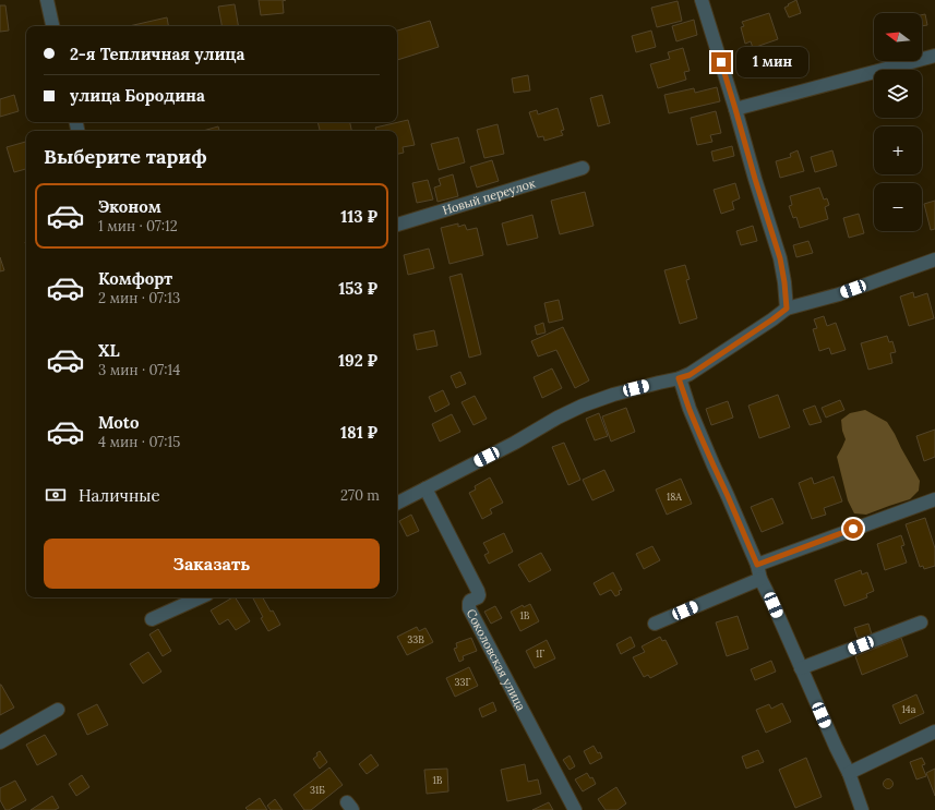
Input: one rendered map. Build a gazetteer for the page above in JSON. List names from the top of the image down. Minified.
{"streets":{"street":["Новый переулок","Соколовская улица"]},"house_numbers":["18А","1В","33В","1Г","33Г","14а","1В","31Б"],"north":"left","page":{"map_buttons":["+","−"],"banner":["2-я Тепличная улица","улица Бородина"],"bubble":"1 мин","heading":"Выберите тариф","list":[{"name":"Эконом","note":"1 мин · 07:12","value":"113 ₽"},{"name":"Комфорт","note":"2 мин · 07:13","value":"153 ₽"},{"name":"XL","note":"3 мин · 07:14","value":"192 ₽"},{"name":"Moto","note":"4 мин · 07:15","value":"181 ₽"}],"pay":["Наличные","270 m"],"buttons":"Заказать"}}
